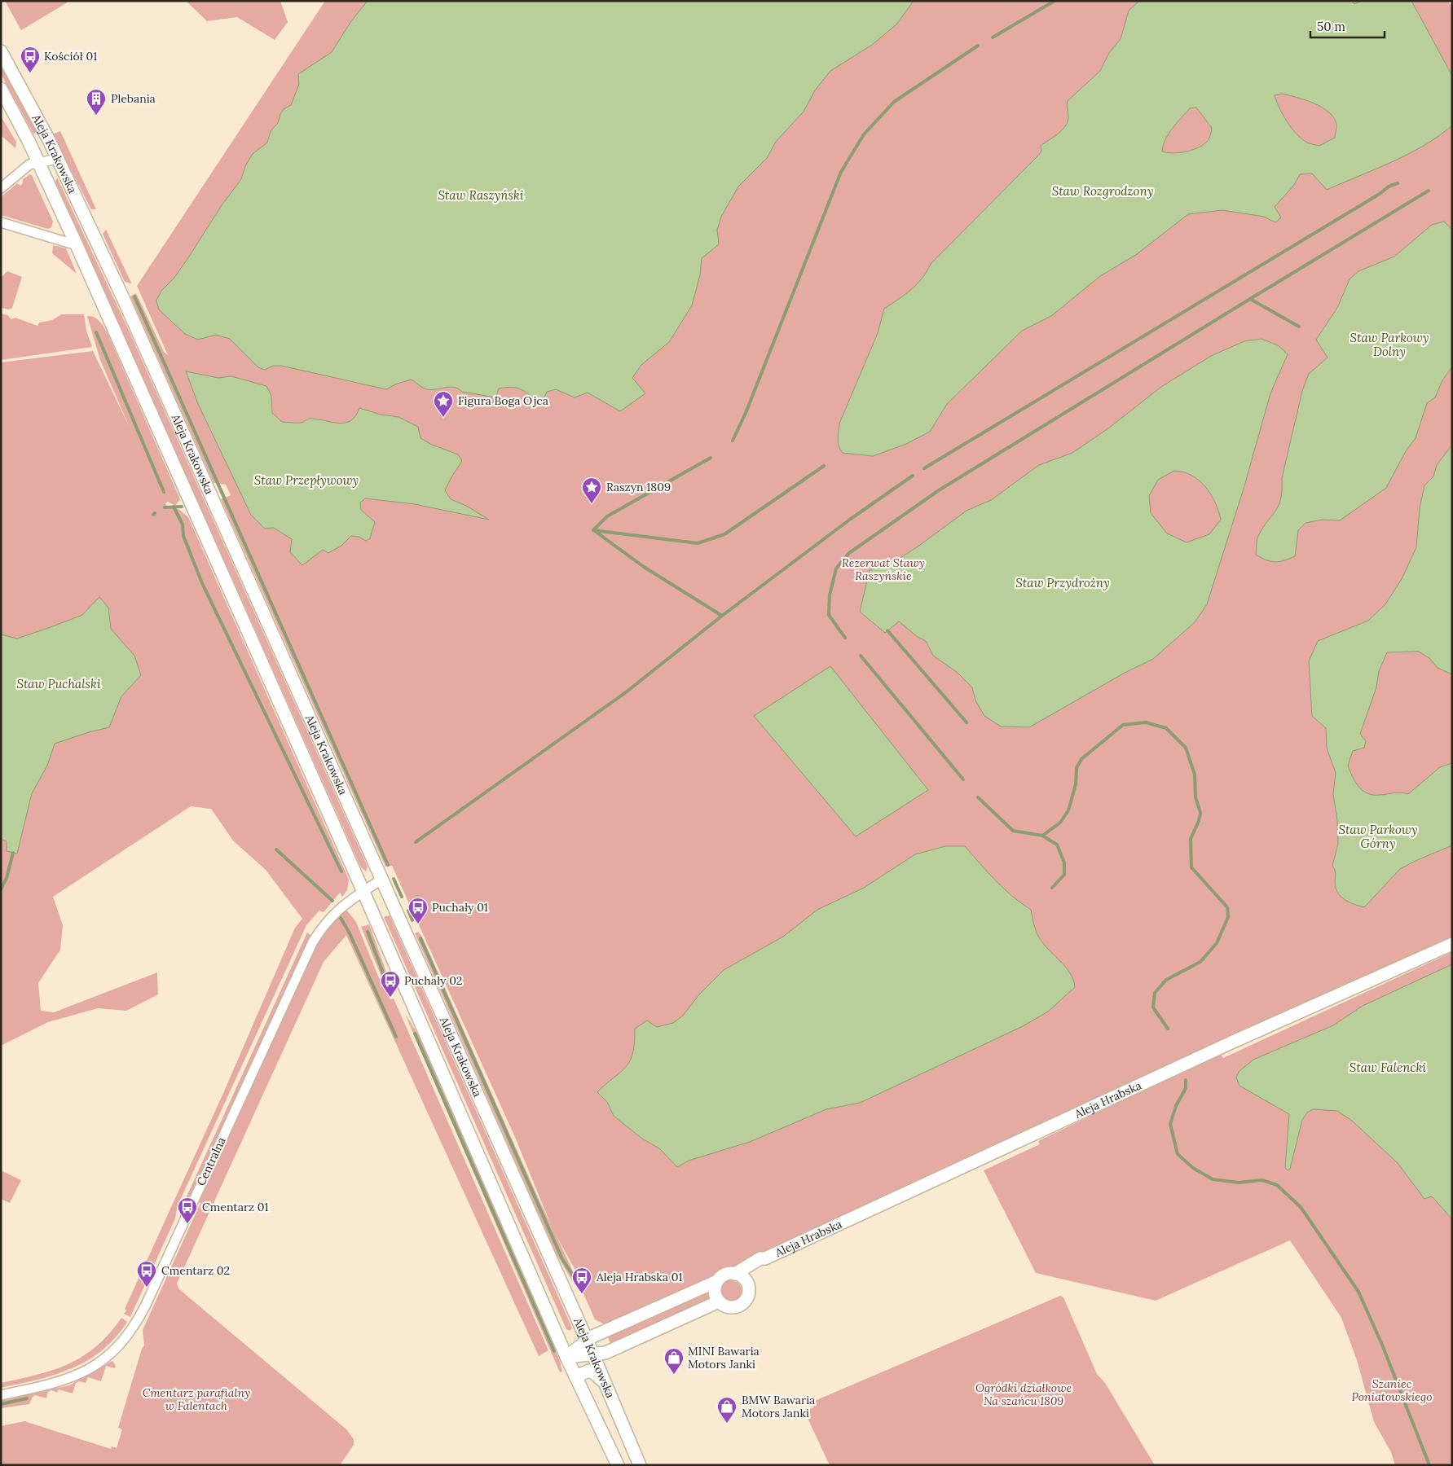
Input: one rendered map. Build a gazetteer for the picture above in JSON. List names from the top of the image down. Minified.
{"streets":{"main road":["Aleja Krakowska","Aleja Hrabska"],"street":["Centralna"]},"crossings":[["Aleja Krakowska","Centralna"]],"water":["Staw Rozgrodzony","Staw Raszyński","Staw Parkowy Dolny","Staw Przepływowy","Staw Przydrożny","Staw Puchalski","Staw Parkowy Górny","Staw Falencki"],"parks":["Rezerwat Stawy Raszyńskie","Szaniec Poniatowskiego","Ogródki działkowe Na szańcu 1809","Cmentarz parafialny w Falentach"],"places":{"bus stop":["Kościół 01","Puchały 01","Puchały 02","Cmentarz 01","Cmentarz 02","Aleja Hrabska 01"],"building":["Plebania"],"place":["Figura Boga Ojca","Raszyn 1809"],"shop":["MINI Bawaria Motors Janki","BMW Bawaria Motors Janki"]},"scale_bar":"50 m"}
